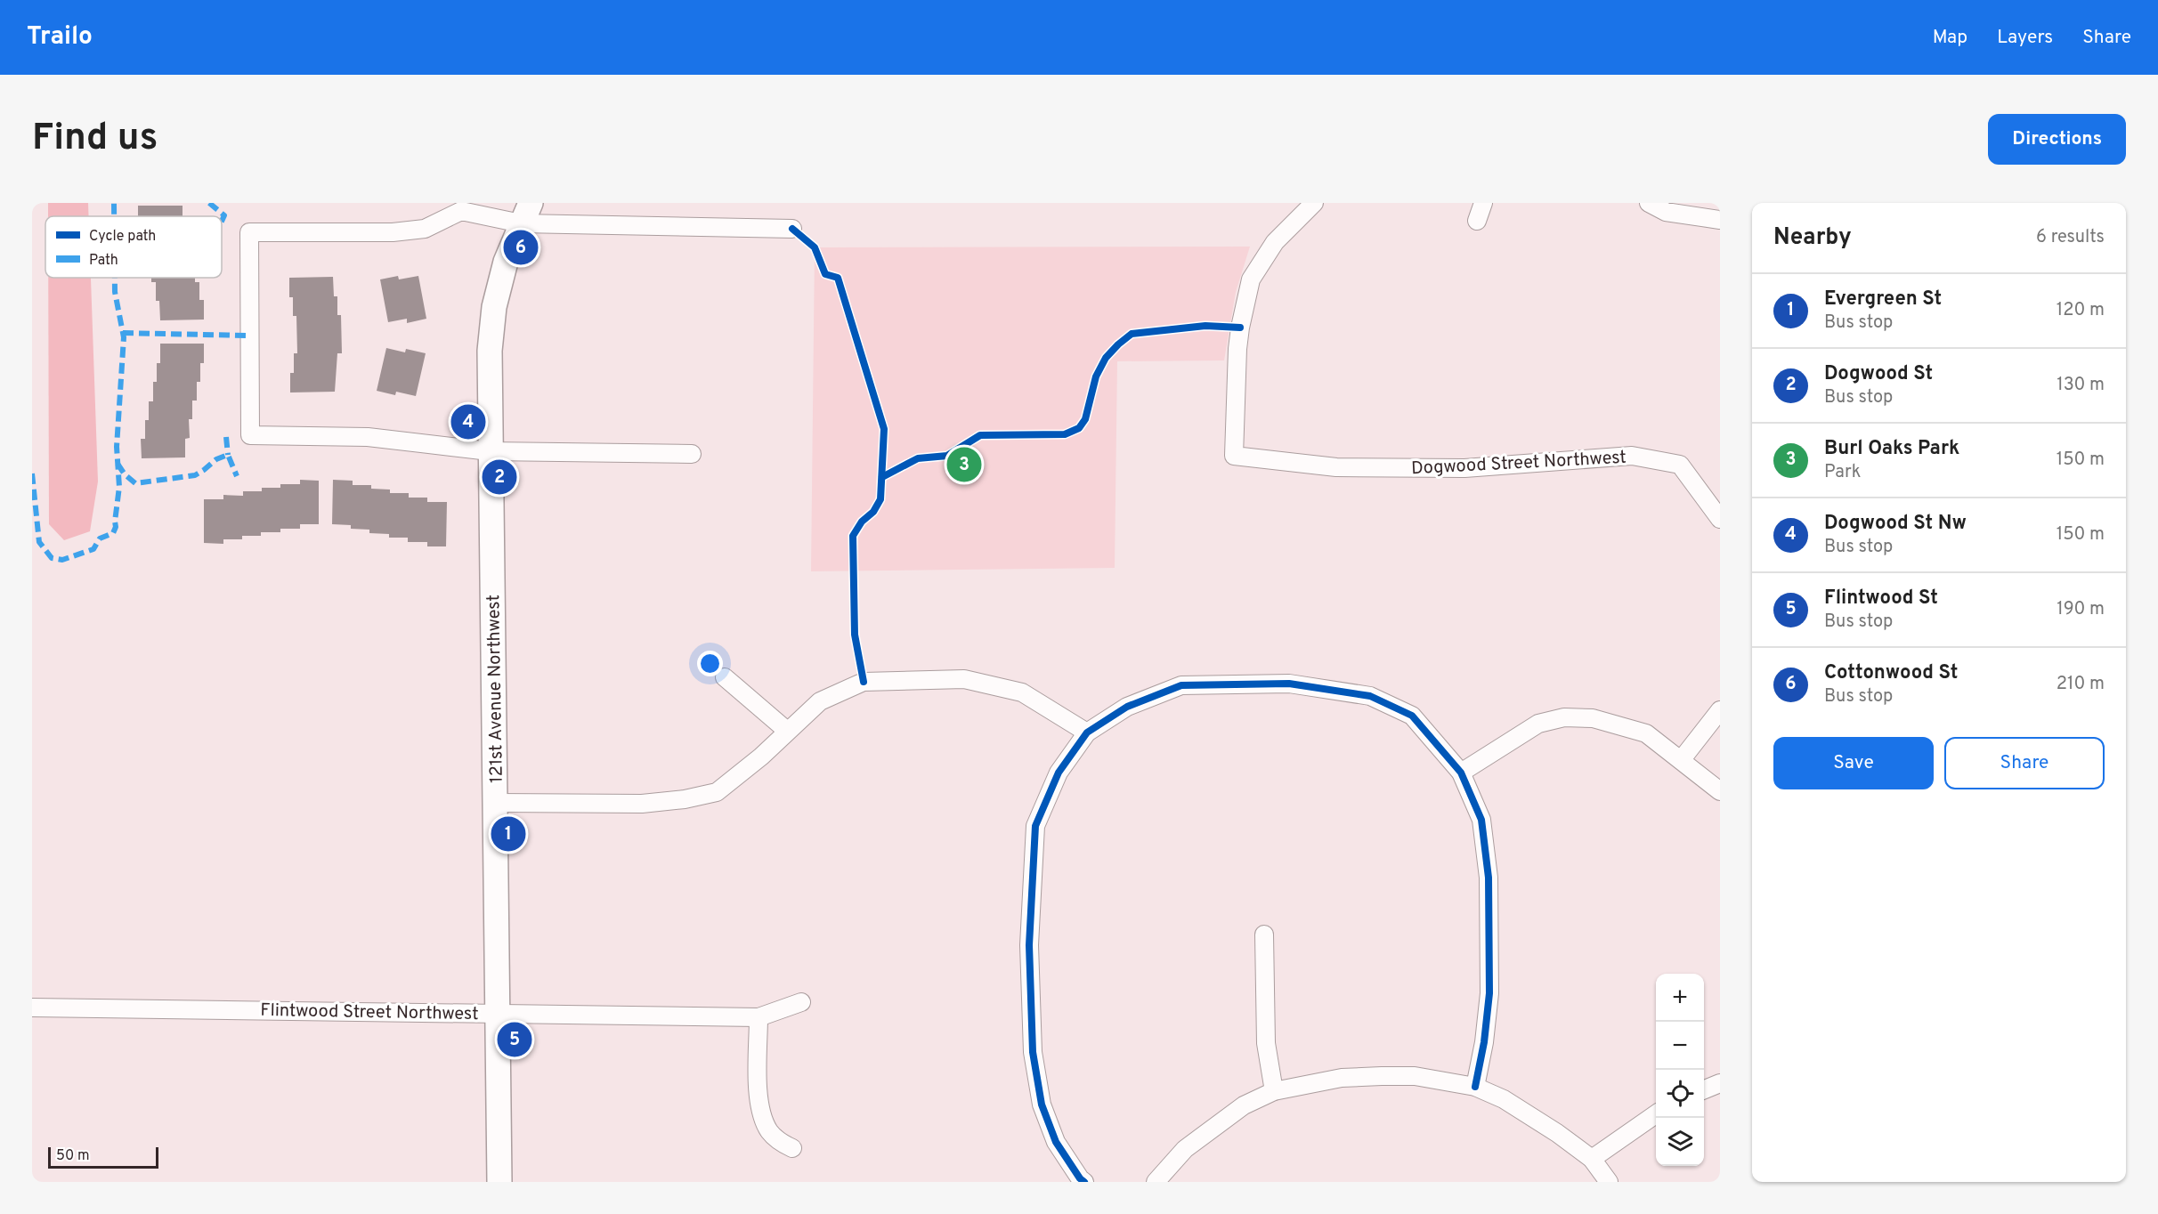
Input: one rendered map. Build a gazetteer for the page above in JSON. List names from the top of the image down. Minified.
{"streets":{"street":["Dogwood Street Northwest","121st Avenue Northwest","Flintwood Street Northwest"]},"crossings":[["121st Avenue Northwest","Flintwood Street Northwest"]],"legend":["Cycle path","Path"],"scale_bar":"50 m","page":{"header":"Trailo","nav":["Map","Layers","Share"],"buttons":["Directions",["Save","Share"]],"title":"Find us","heading":["Nearby","6 results"],"pins":["6","4","3","2","1","5"],"list":[{"mark":"1","name":"Evergreen St","note":"Bus stop","value":"120 m"},{"mark":"2","name":"Dogwood St","note":"Bus stop","value":"130 m"},{"mark":"3","name":"Burl Oaks Park","note":"Park","value":"150 m"},{"mark":"4","name":"Dogwood St Nw","note":"Bus stop","value":"150 m"},{"mark":"5","name":"Flintwood St","note":"Bus stop","value":"190 m"},{"mark":"6","name":"Cottonwood St","note":"Bus stop","value":"210 m"}],"map_buttons":["+","−"],"scale":"50 m"}}
